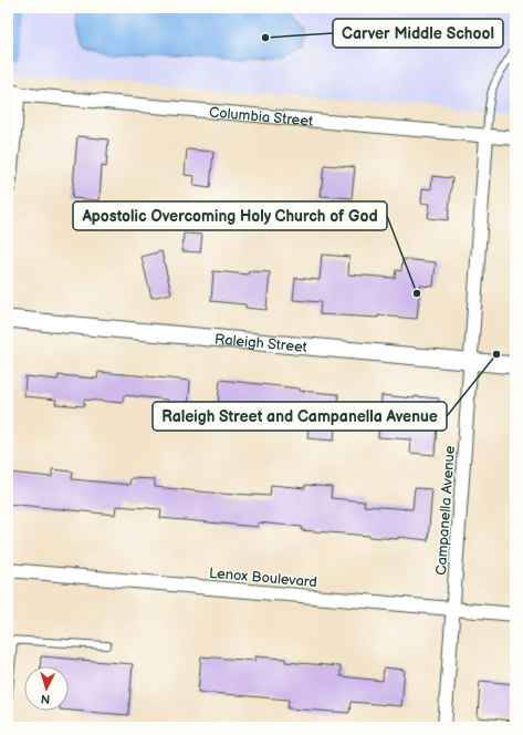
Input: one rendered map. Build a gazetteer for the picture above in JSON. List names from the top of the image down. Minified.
{"streets":{"street":["Columbia Street","Raleigh Street","Campanella Avenue","Lenox Boulevard"]},"crossings":[["Columbia Street","Campanella Avenue"],["Raleigh Street","Campanella Avenue"],["Campanella Avenue","Lenox Boulevard"]],"places":["Carver Middle School","Apostolic Overcoming Holy Church of God","Raleigh Street and Campanella Avenue"],"north":"bottom"}
